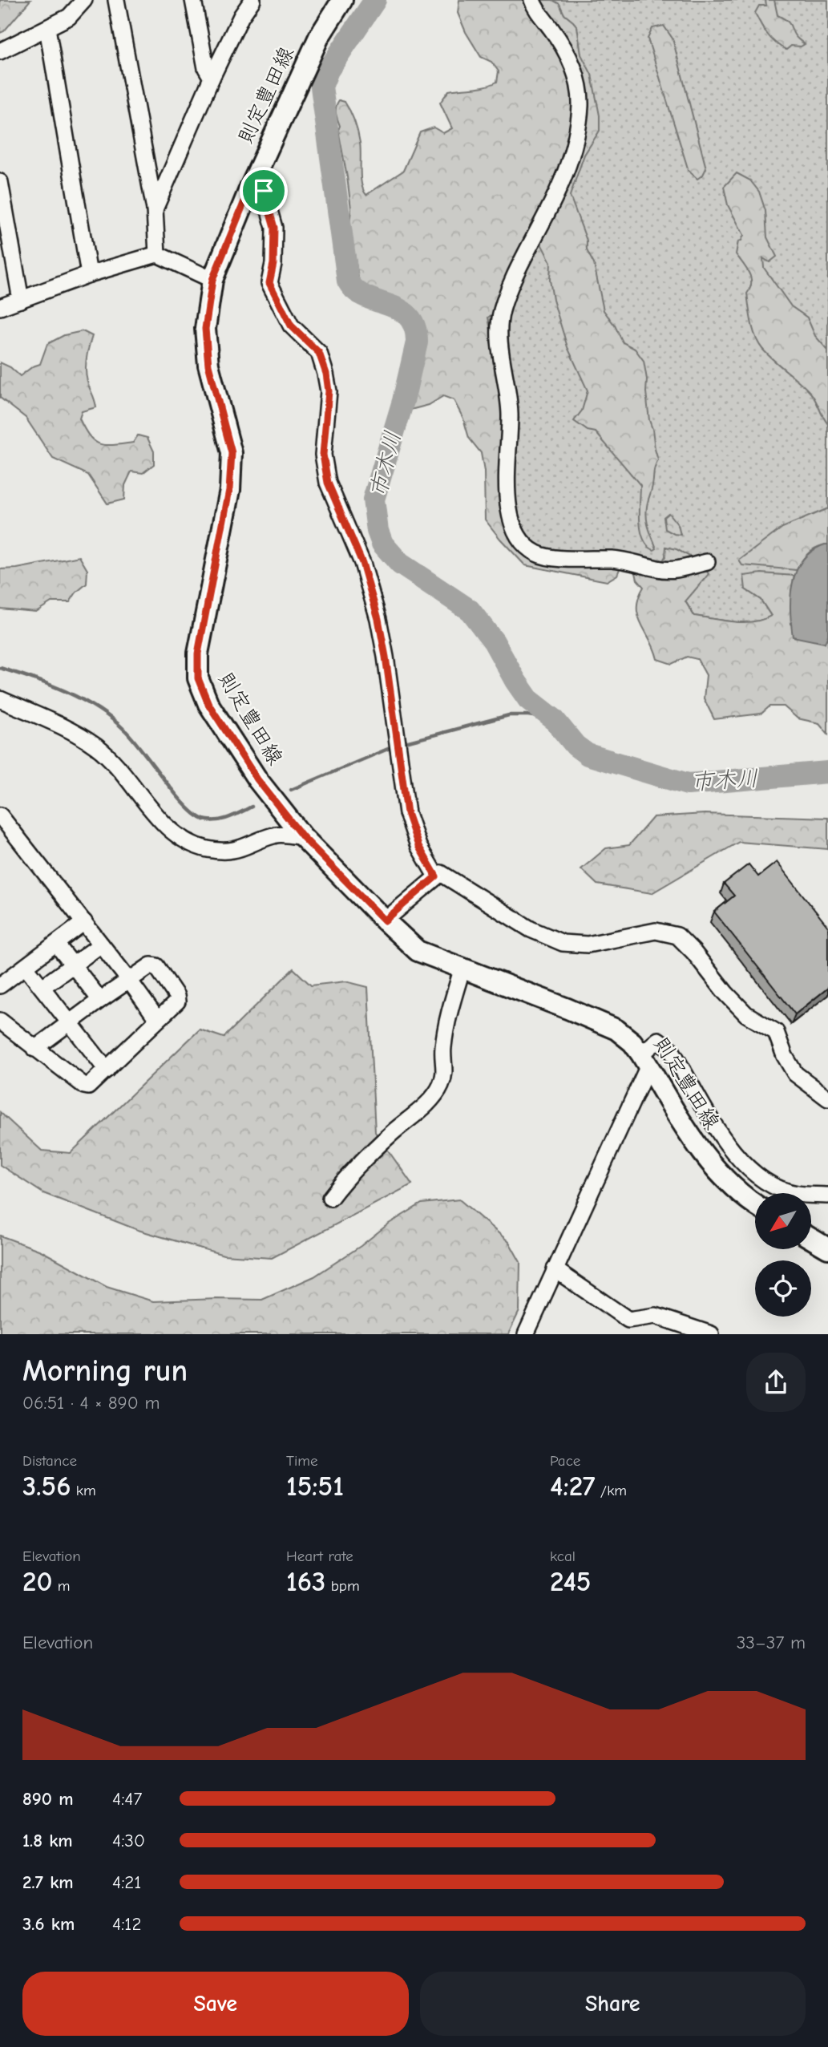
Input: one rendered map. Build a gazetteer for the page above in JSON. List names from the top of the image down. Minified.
{"streets":{"main road":["則定豊田線"]},"water":["市木川"],"north":"bottom left","page":{"heading":["Morning run","06:51 · 4 × 890 m"],"stats":[["Distance","3.56 km"],["Time","15:51"],["Pace","4:27 /km"],["Elevation","20 m"],["Heart rate","163 bpm"],["kcal","245"]],"chart":["Elevation","33–37 m"],"list":[{"name":"890 m","note":"4:47"},{"name":"1.8 km","note":"4:30"},{"name":"2.7 km","note":"4:21"},{"name":"3.6 km","note":"4:12"}],"buttons":["Save","Share"]}}
